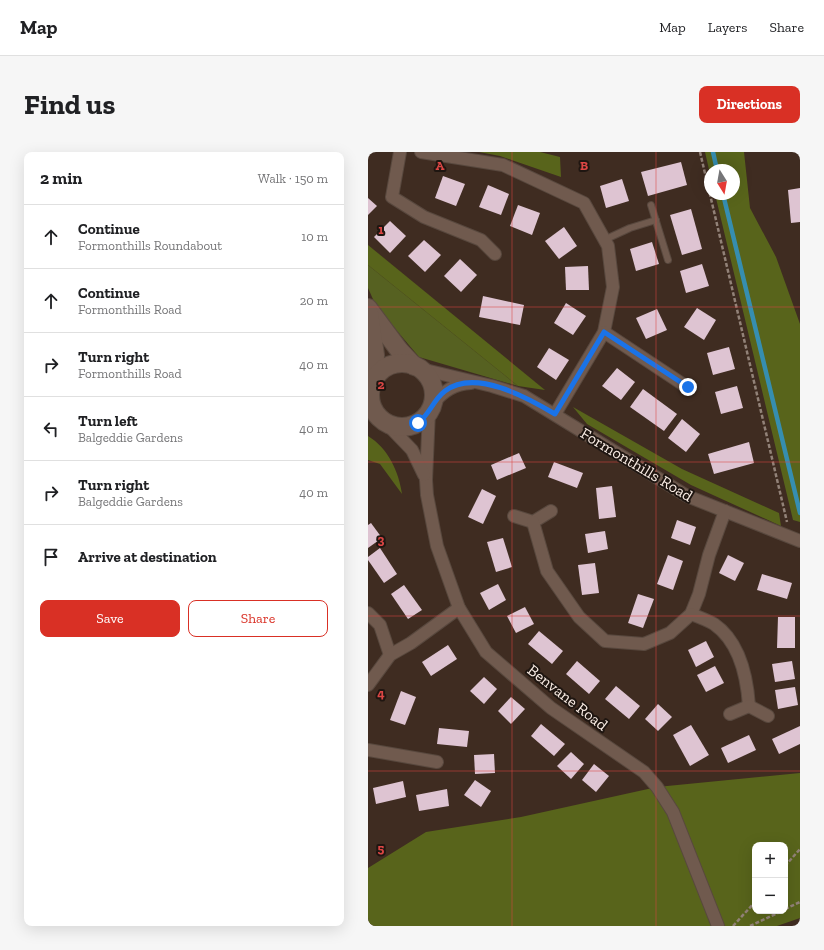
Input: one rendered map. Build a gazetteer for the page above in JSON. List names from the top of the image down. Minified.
{"streets":{"street":["Formonthills Road","Benvane Road"]},"crossings":[["Formonthills Road","Benvane Road"]],"north":"bottom","page":{"header":"Map","nav":["Map","Layers","Share"],"buttons":["Directions",["Save","Share"]],"title":"Find us","heading":["2 min","Walk · 150 m"],"list":[["Continue","Formonthills Roundabout","10 m"],["Continue","Formonthills Road","20 m"],["Turn right","Formonthills Road","40 m"],["Turn left","Balgeddie Gardens","40 m"],["Turn right","Balgeddie Gardens","40 m"],"Arrive at destination"],"map_buttons":["+","−"]},"grid":{"columns":["A","B"],"rows":["1","2","3","4","5"]}}
